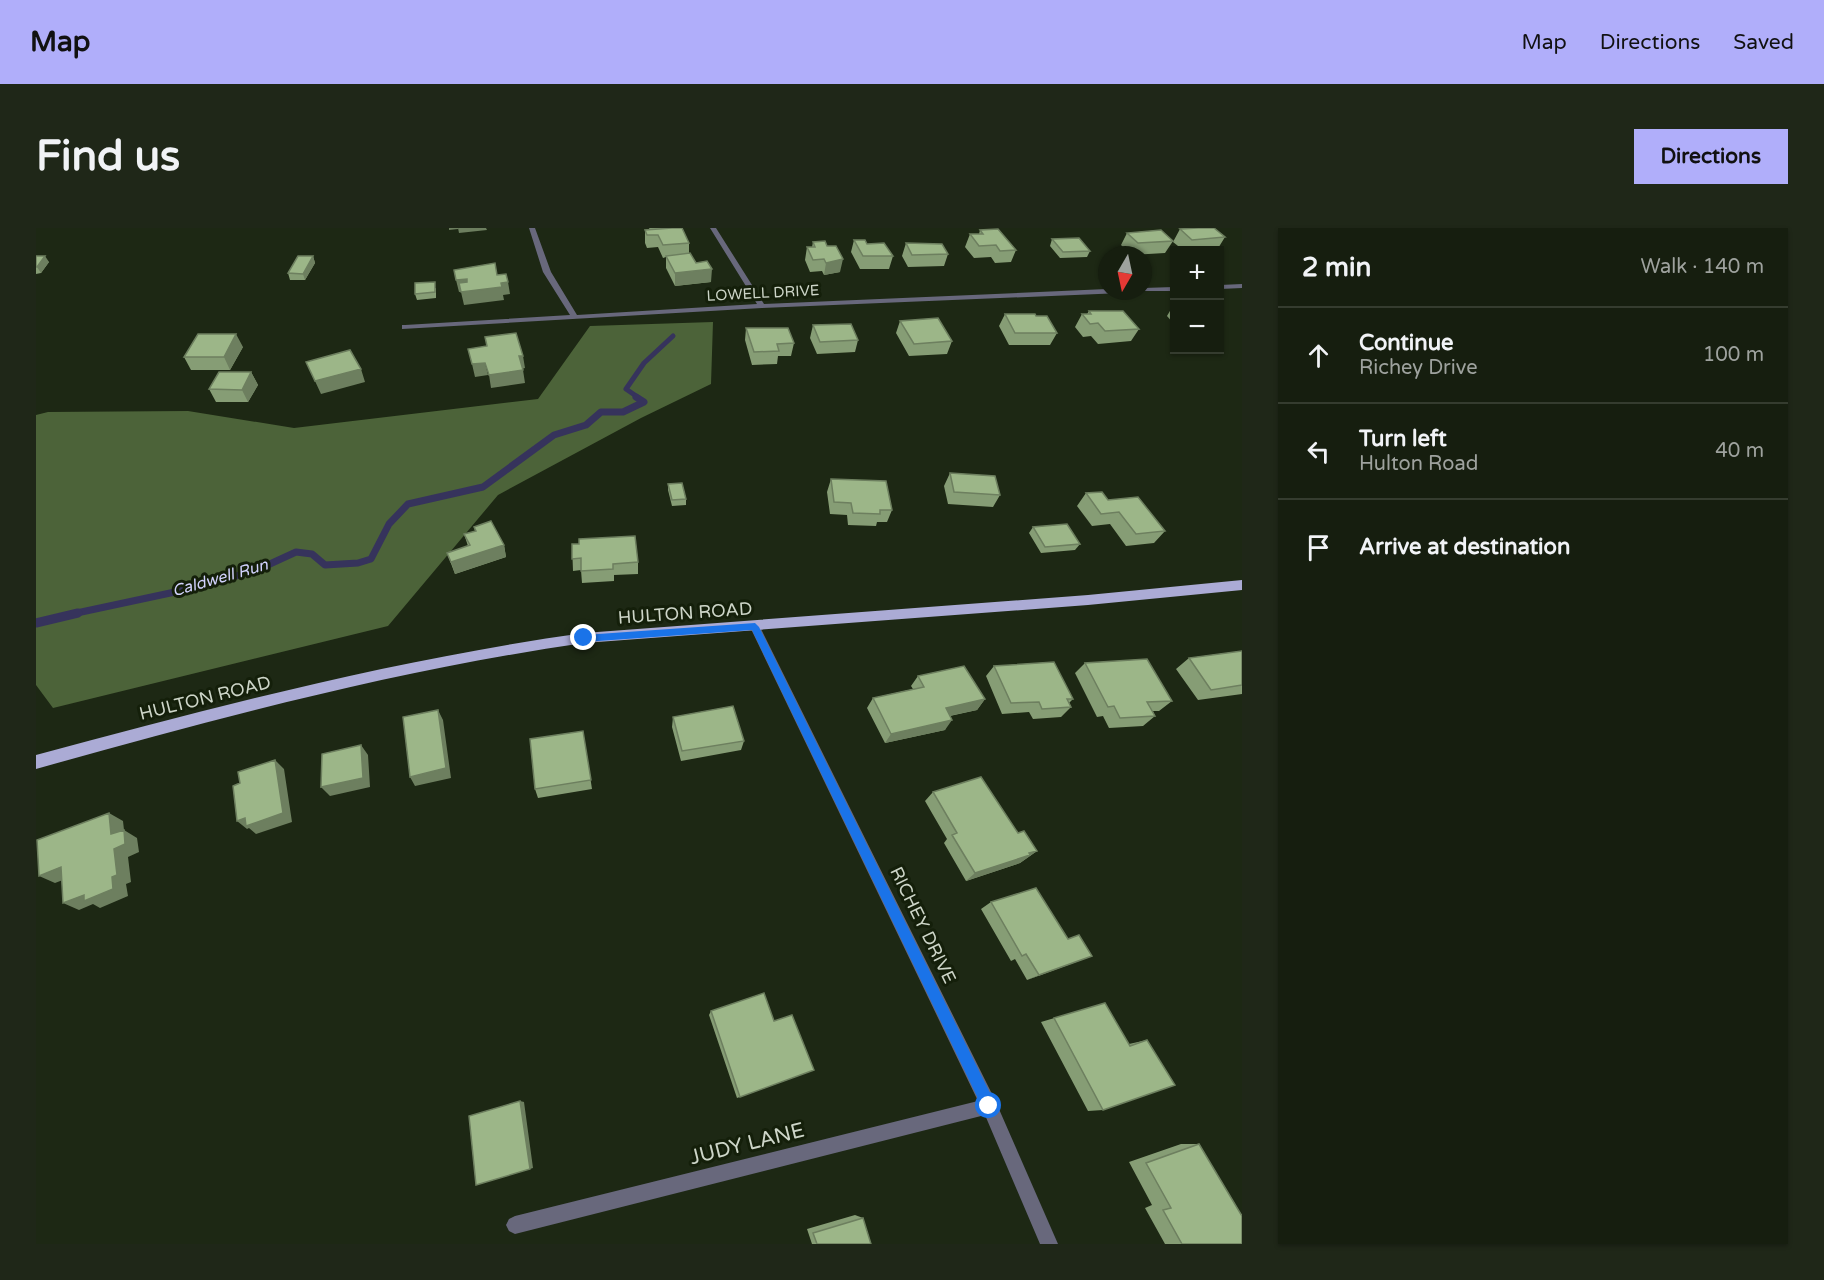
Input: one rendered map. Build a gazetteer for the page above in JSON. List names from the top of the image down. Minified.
{"streets":{"main road":["HULTON ROAD"],"street":["LOWELL DRIVE","RICHEY DRIVE","JUDY LANE"]},"crossings":[["HULTON ROAD","RICHEY DRIVE"],["RICHEY DRIVE","JUDY LANE"]],"water":["Caldwell Run"],"north":"bottom","page":{"header":"Map","nav":["Map","Directions","Saved"],"buttons":"Directions","title":"Find us","heading":["2 min","Walk · 140 m"],"map_buttons":["+","−"],"list":[["Continue","Richey Drive","100 m"],["Turn left","Hulton Road","40 m"],"Arrive at destination"]}}
